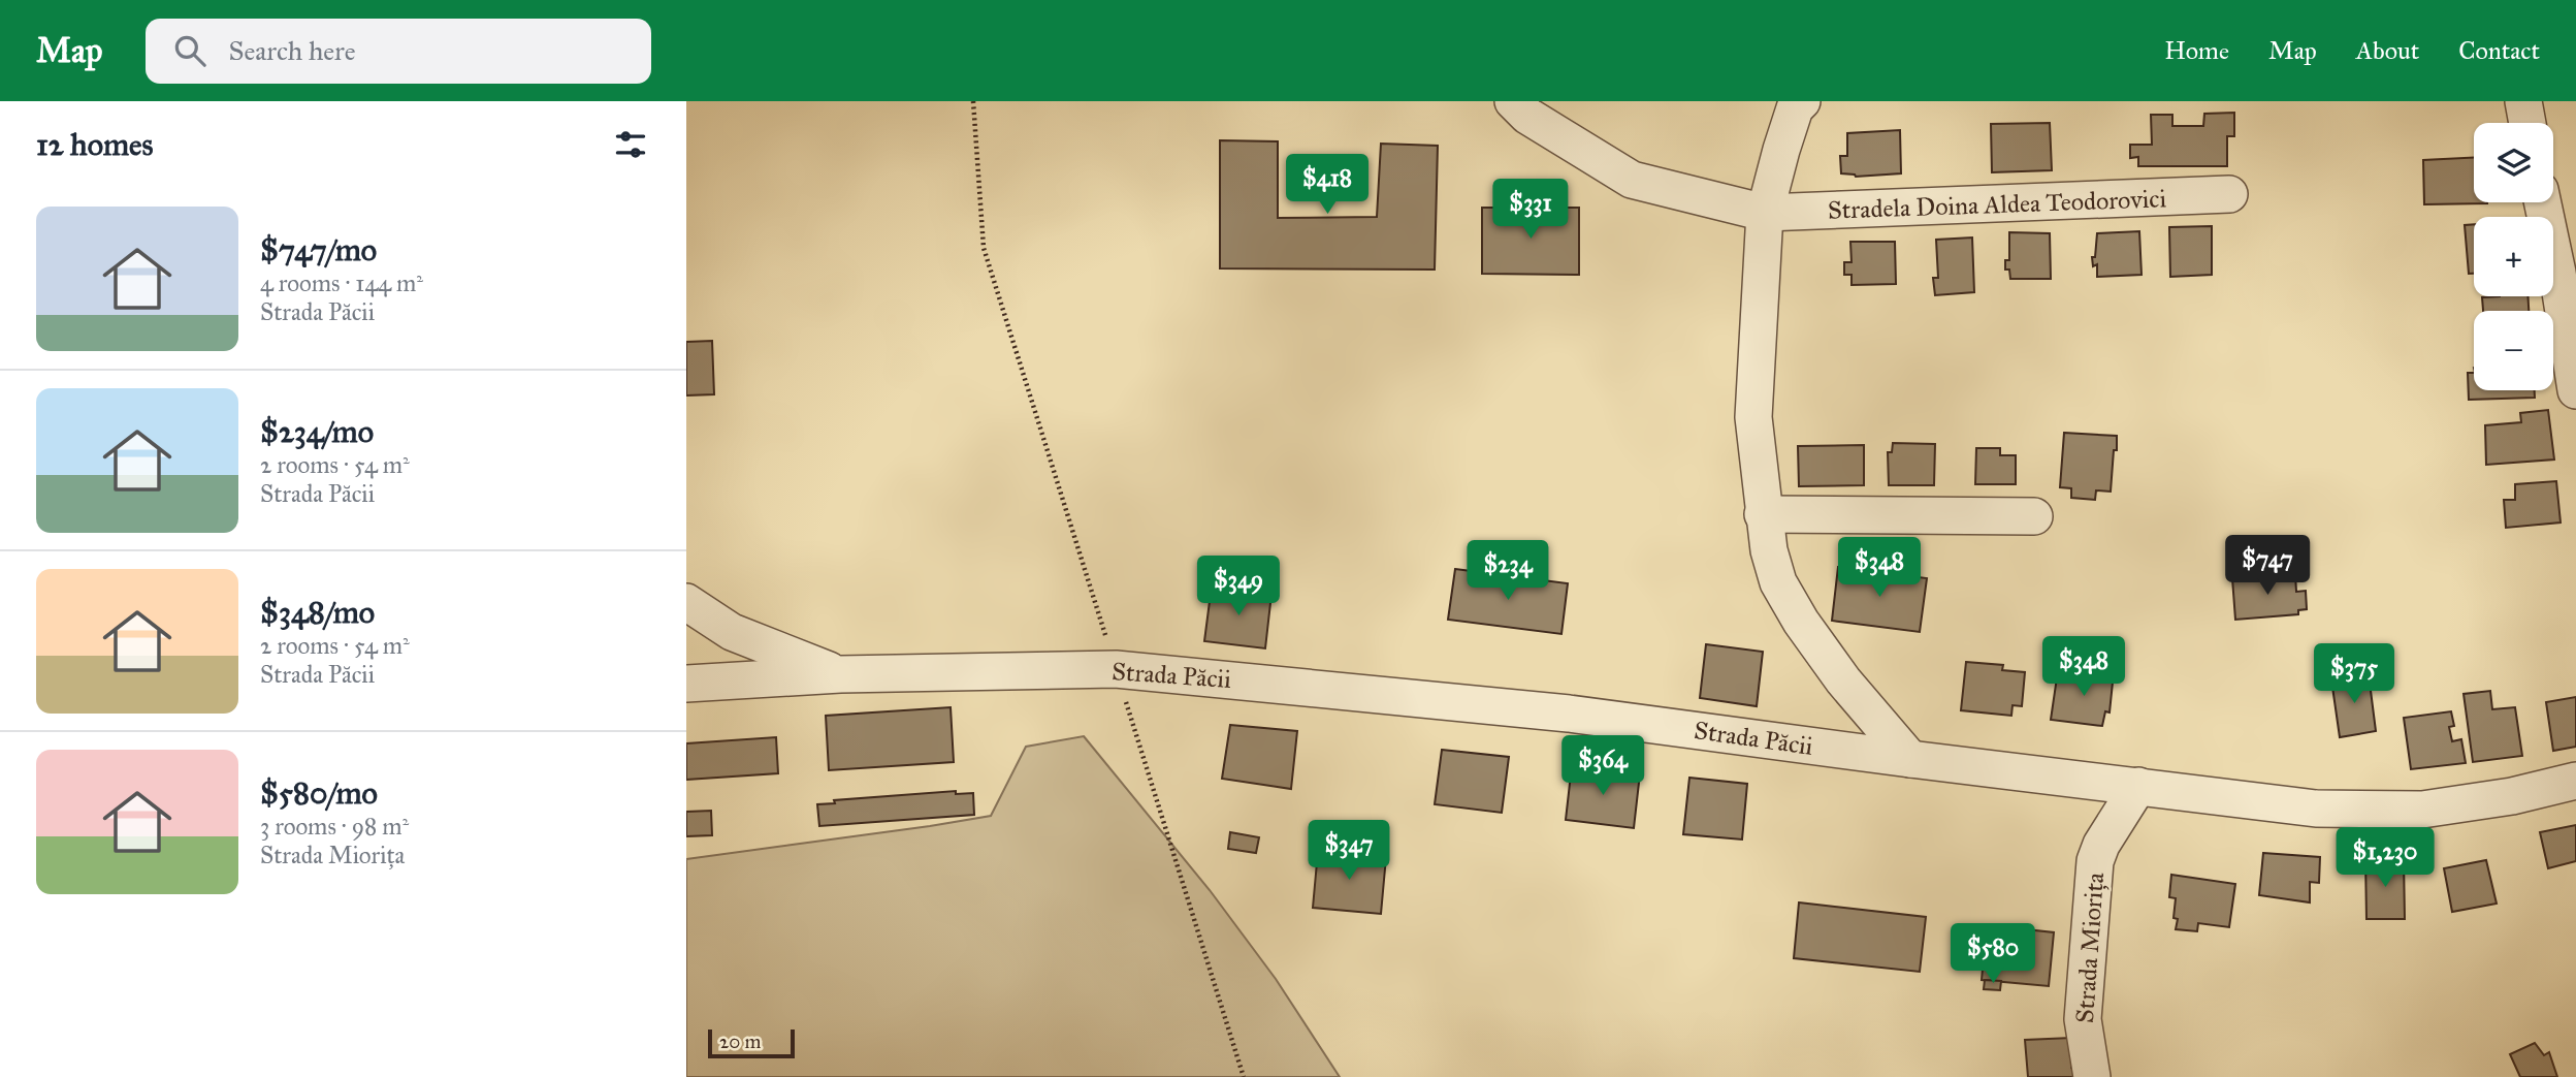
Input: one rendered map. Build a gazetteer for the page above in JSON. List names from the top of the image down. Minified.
{"streets":{"street":["Stradela Doina Aldea Teodorovici","Strada Păcii","Strada Miorița"]},"crossings":[["Strada Păcii","Strada Miorița"]],"scale_bar":"20 m","page":{"header":"Map","search":"Search here","nav":["Home","Map","About","Contact"],"heading":"12 homes","map_buttons":["+","−"],"price":["$418","$331","$747","$348","$234","$349","$348","$375","$364","$347","$1,230","$580"],"list":[{"name":"$747/mo","note":"4 rooms · 144 m² · Strada Păcii"},{"name":"$234/mo","note":"2 rooms · 54 m² · Strada Păcii"},{"name":"$348/mo","note":"2 rooms · 54 m² · Strada Păcii"},{"name":"$580/mo","note":"3 rooms · 98 m² · Strada Miorița"}],"scale":"20 m"}}
